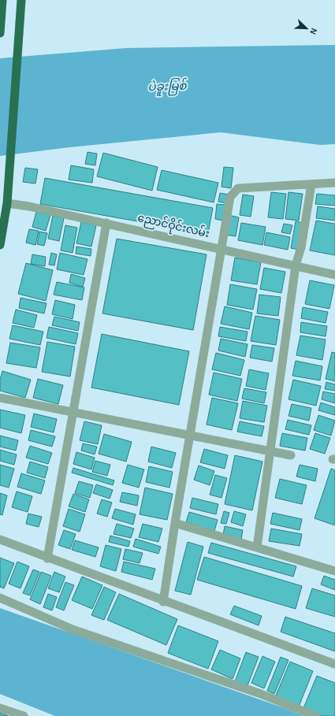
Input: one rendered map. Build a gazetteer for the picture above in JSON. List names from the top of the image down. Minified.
{"streets":{"street":["ညောင်ဝိုင်းလမ်း"]},"water":["ပဲခူးမြစ်"],"north":"bottom right"}
